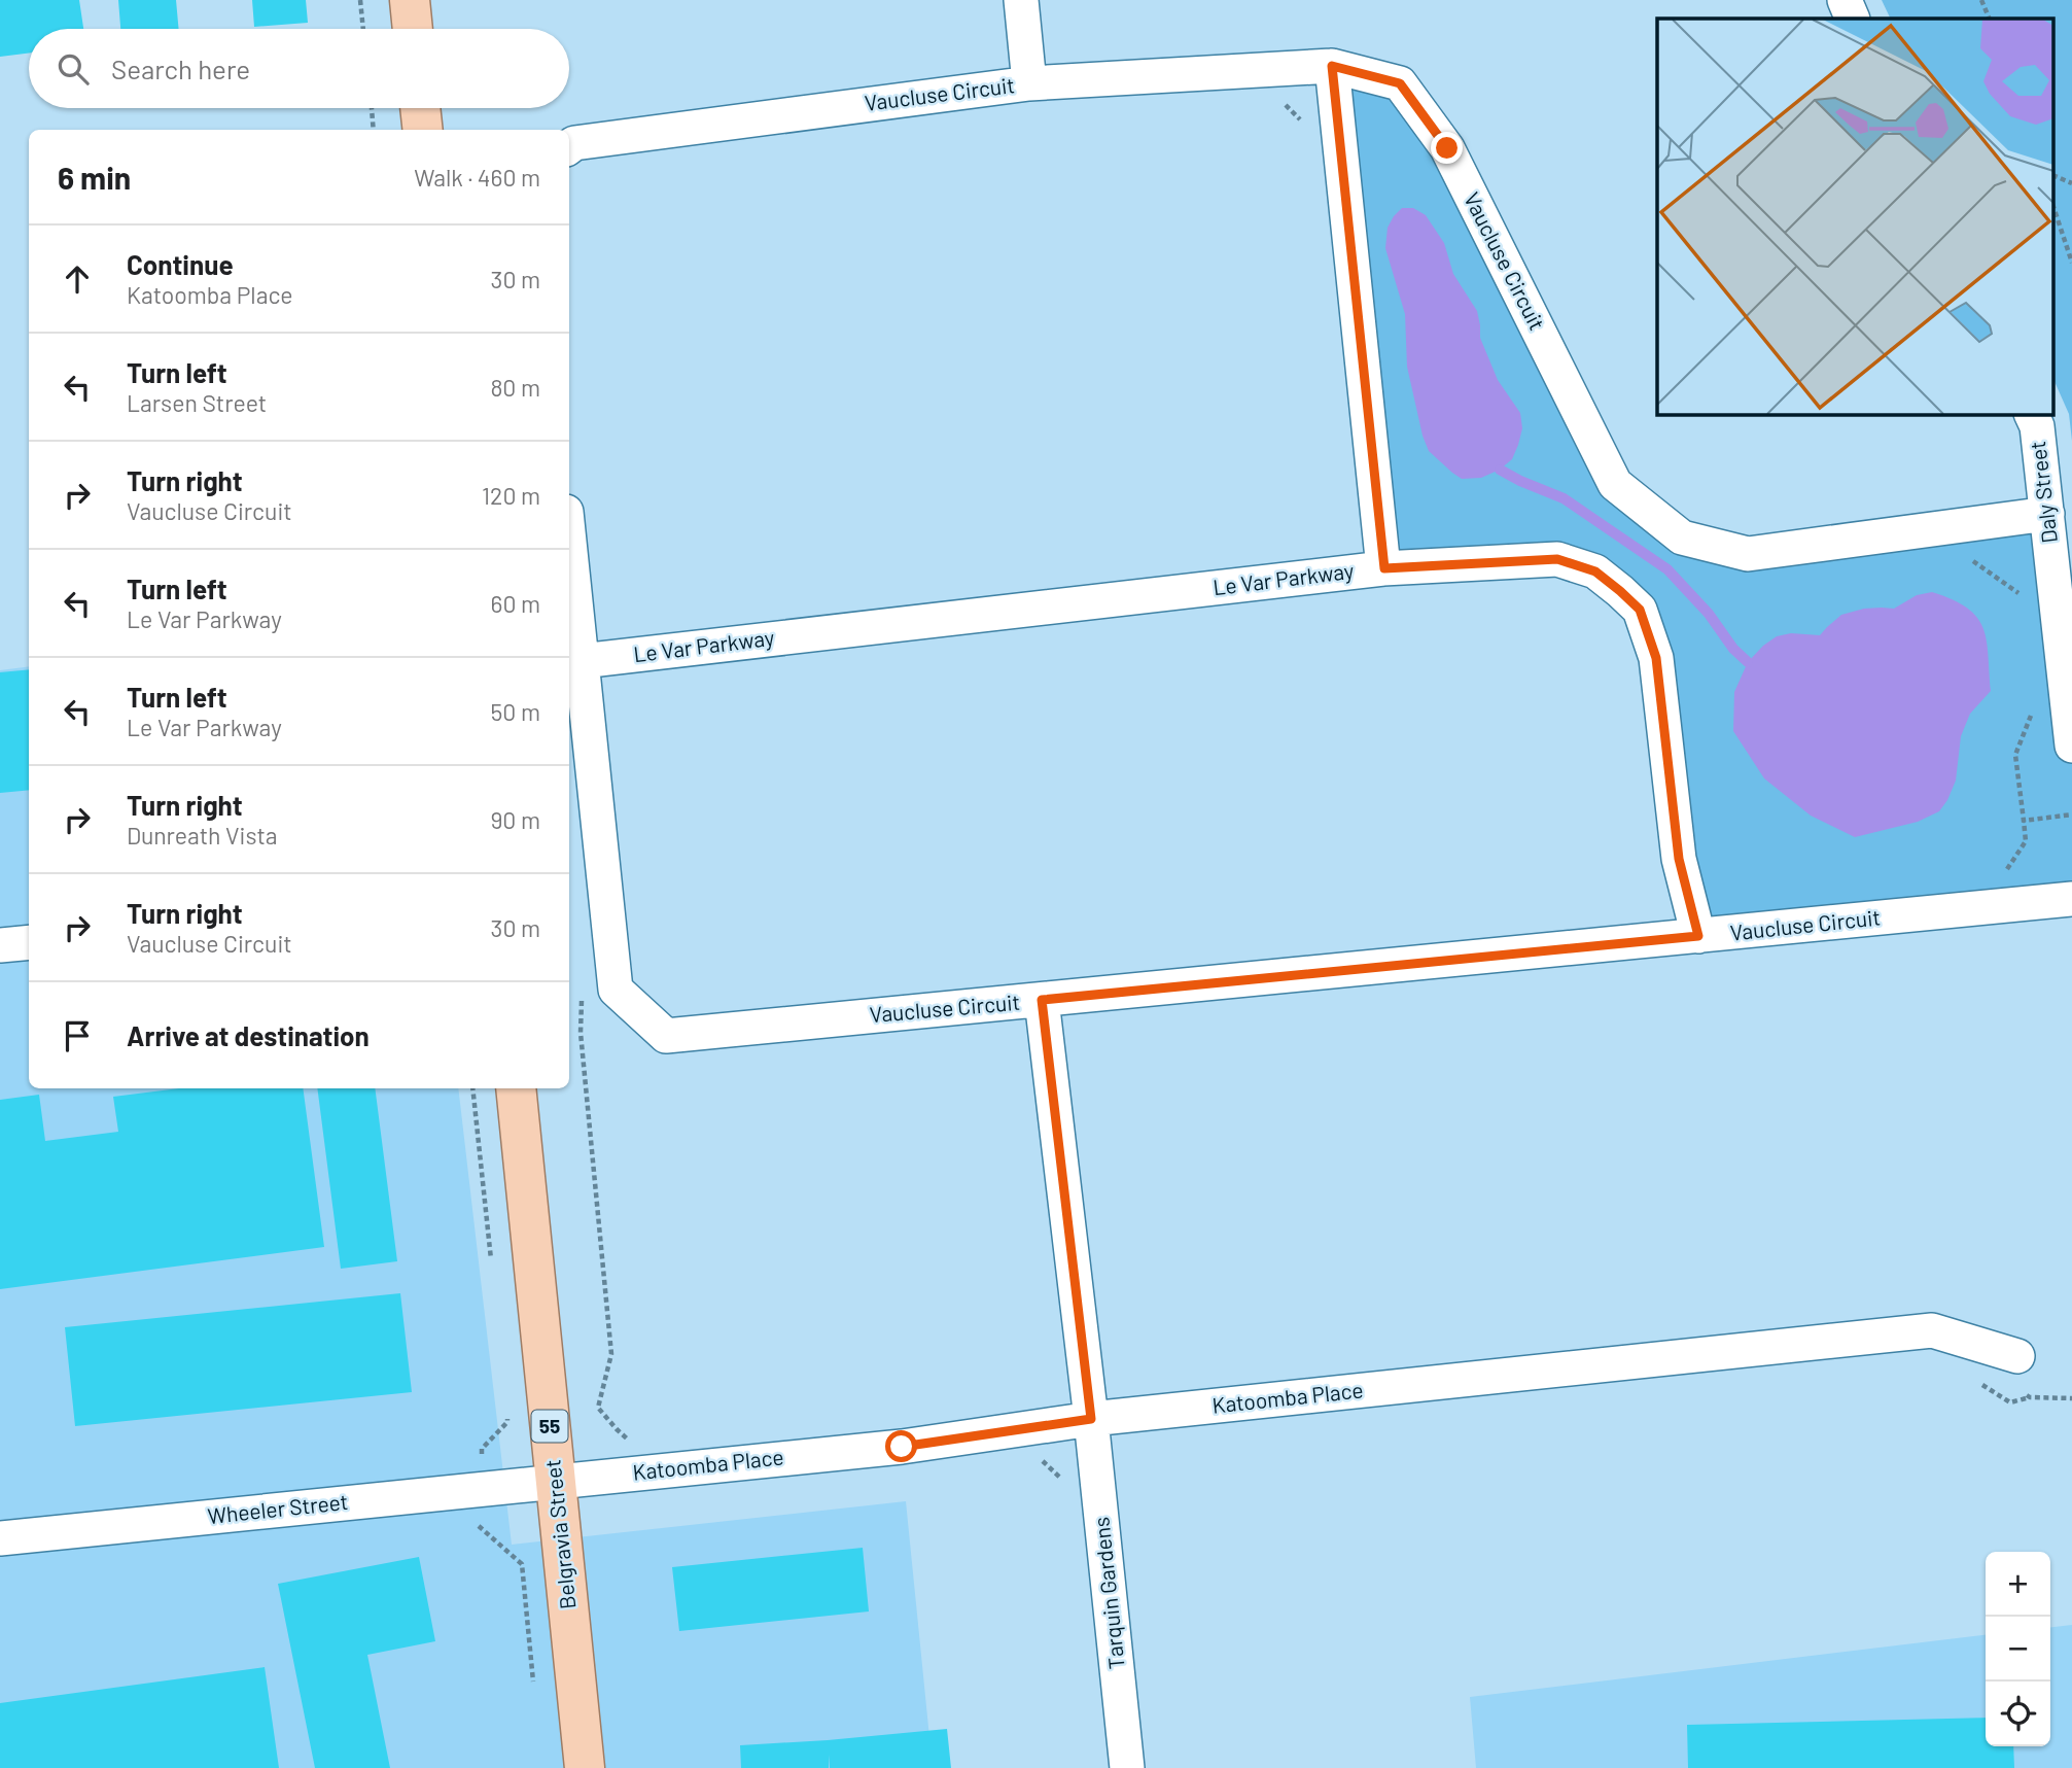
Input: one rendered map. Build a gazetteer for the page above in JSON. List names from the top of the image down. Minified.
{"streets":{"main road":["55","Belgravia Street"],"street":["Vaucluse Circuit","Daly Street","Le Var Parkway","Katoomba Place","Wheeler Street","Tarquin Gardens"]},"crossings":[["Vaucluse Circuit","Daly Street"],["Vaucluse Circuit","Le Var Parkway"],["Vaucluse Circuit","Tarquin Gardens"],["Katoomba Place","Wheeler Street"],["Katoomba Place","Belgravia Street"],["Katoomba Place","Tarquin Gardens"],["Wheeler Street","Belgravia Street"]],"page":{"search":"Search here","heading":["6 min","Walk · 460 m"],"list":[["Continue","Katoomba Place","30 m"],["Turn left","Larsen Street","80 m"],["Turn right","Vaucluse Circuit","120 m"],["Turn left","Le Var Parkway","60 m"],["Turn left","Le Var Parkway","50 m"],["Turn right","Dunreath Vista","90 m"],["Turn right","Vaucluse Circuit","30 m"],"Arrive at destination"],"map_buttons":["+","−"]}}
